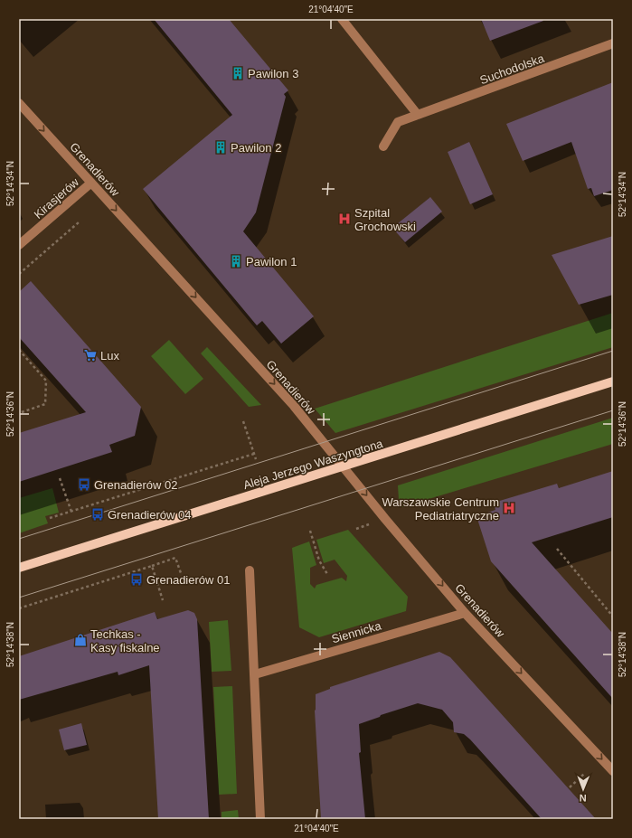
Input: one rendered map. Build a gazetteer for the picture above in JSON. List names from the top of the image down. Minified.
{"streets":{"main road":["Aleja Jerzego Waszyngtona"],"street":["Suchodolska","Grenadierów","Kirasjerów","Siennicka"]},"crossings":[["Grenadierów","Kirasjerów"],["Grenadierów","Aleja Jerzego Waszyngtona"],["Grenadierów","Siennicka"]],"one_way":["Grenadierów"],"places":{"building":["Pawilon 3","Pawilon 2","Pawilon 1"],"hospital":["Szpital Grochowski","Warszawskie Centrum Pediatriatryczne"],"supermarket":["Lux"],"bus stop":["Grenadierów 02","Grenadierów 04","Grenadierów 01"],"shop":["Techkas - Kasy fiskalne"]},"north":"bottom","coordinates":["21°04'40\"E","52°14'34\"N","52°14'36\"N","52°14'38\"N"]}
